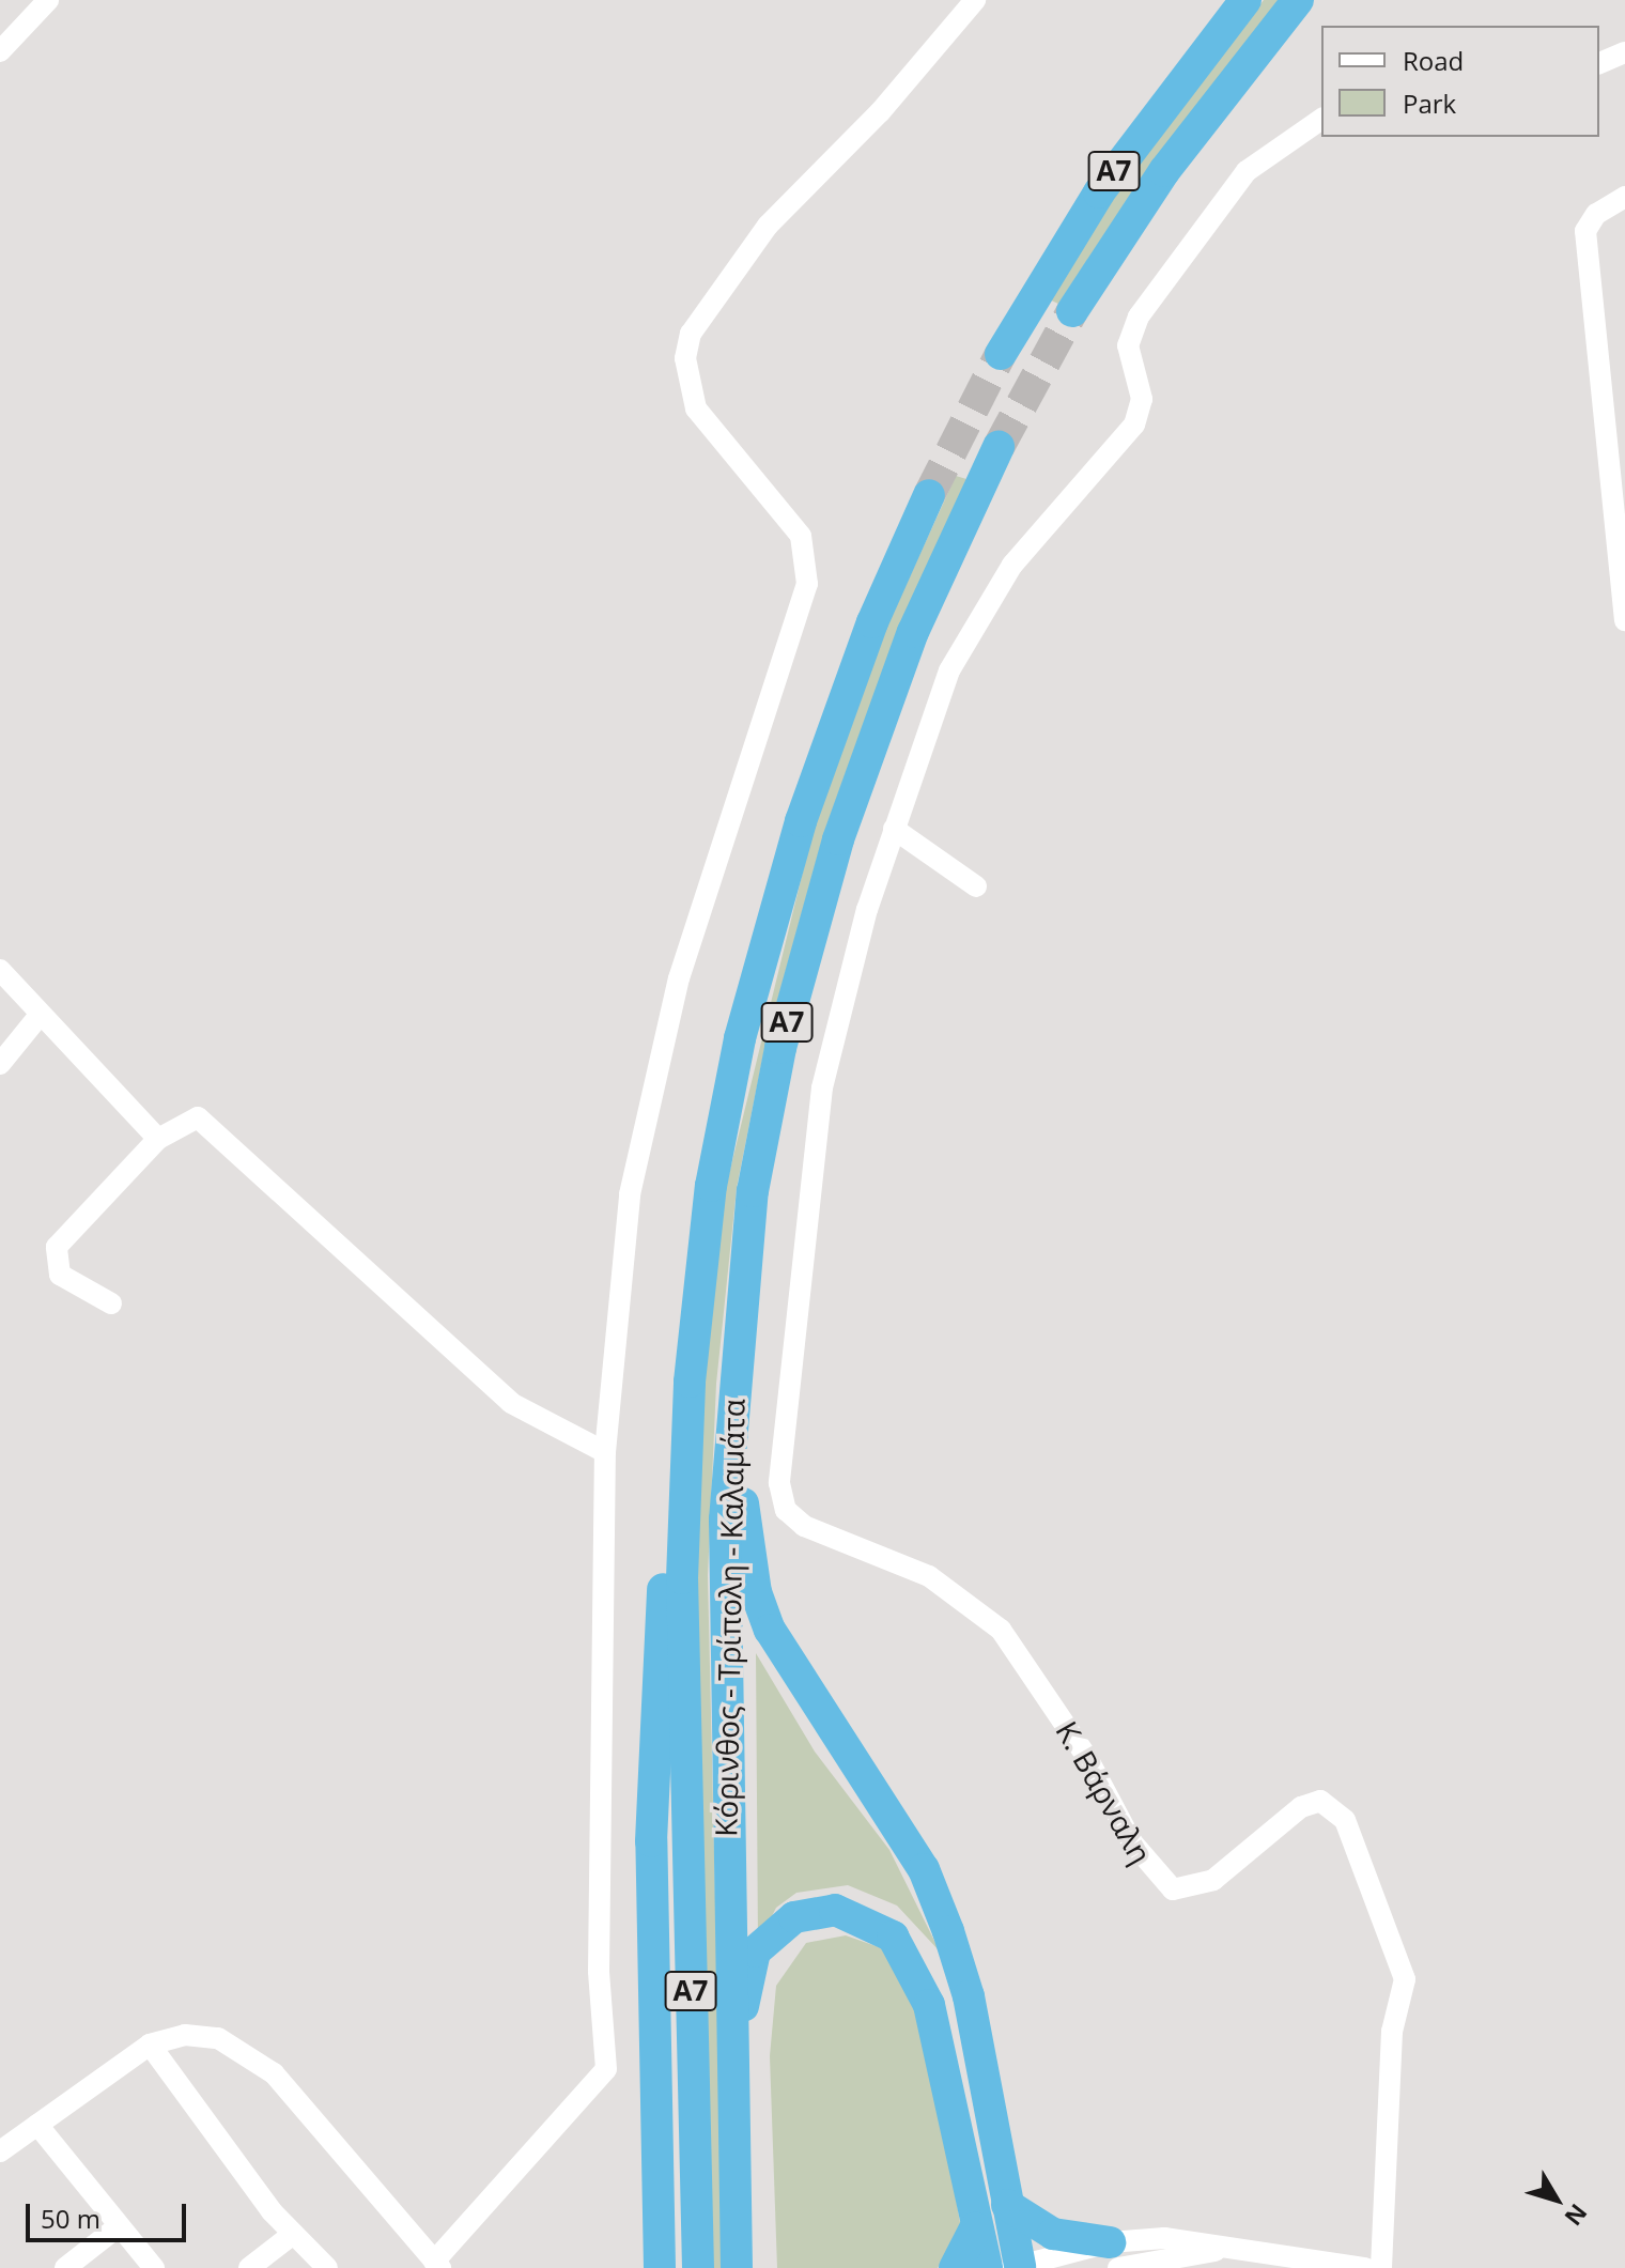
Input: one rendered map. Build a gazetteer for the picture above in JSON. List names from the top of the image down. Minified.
{"streets":{"highway":["Α7","Κόρινθος - Τρίπολη - Καλαμάτα"],"street":["Κ. Βάρναλη"]},"legend":["Road","Park"],"scale_bar":"50 m","north":"bottom right"}
